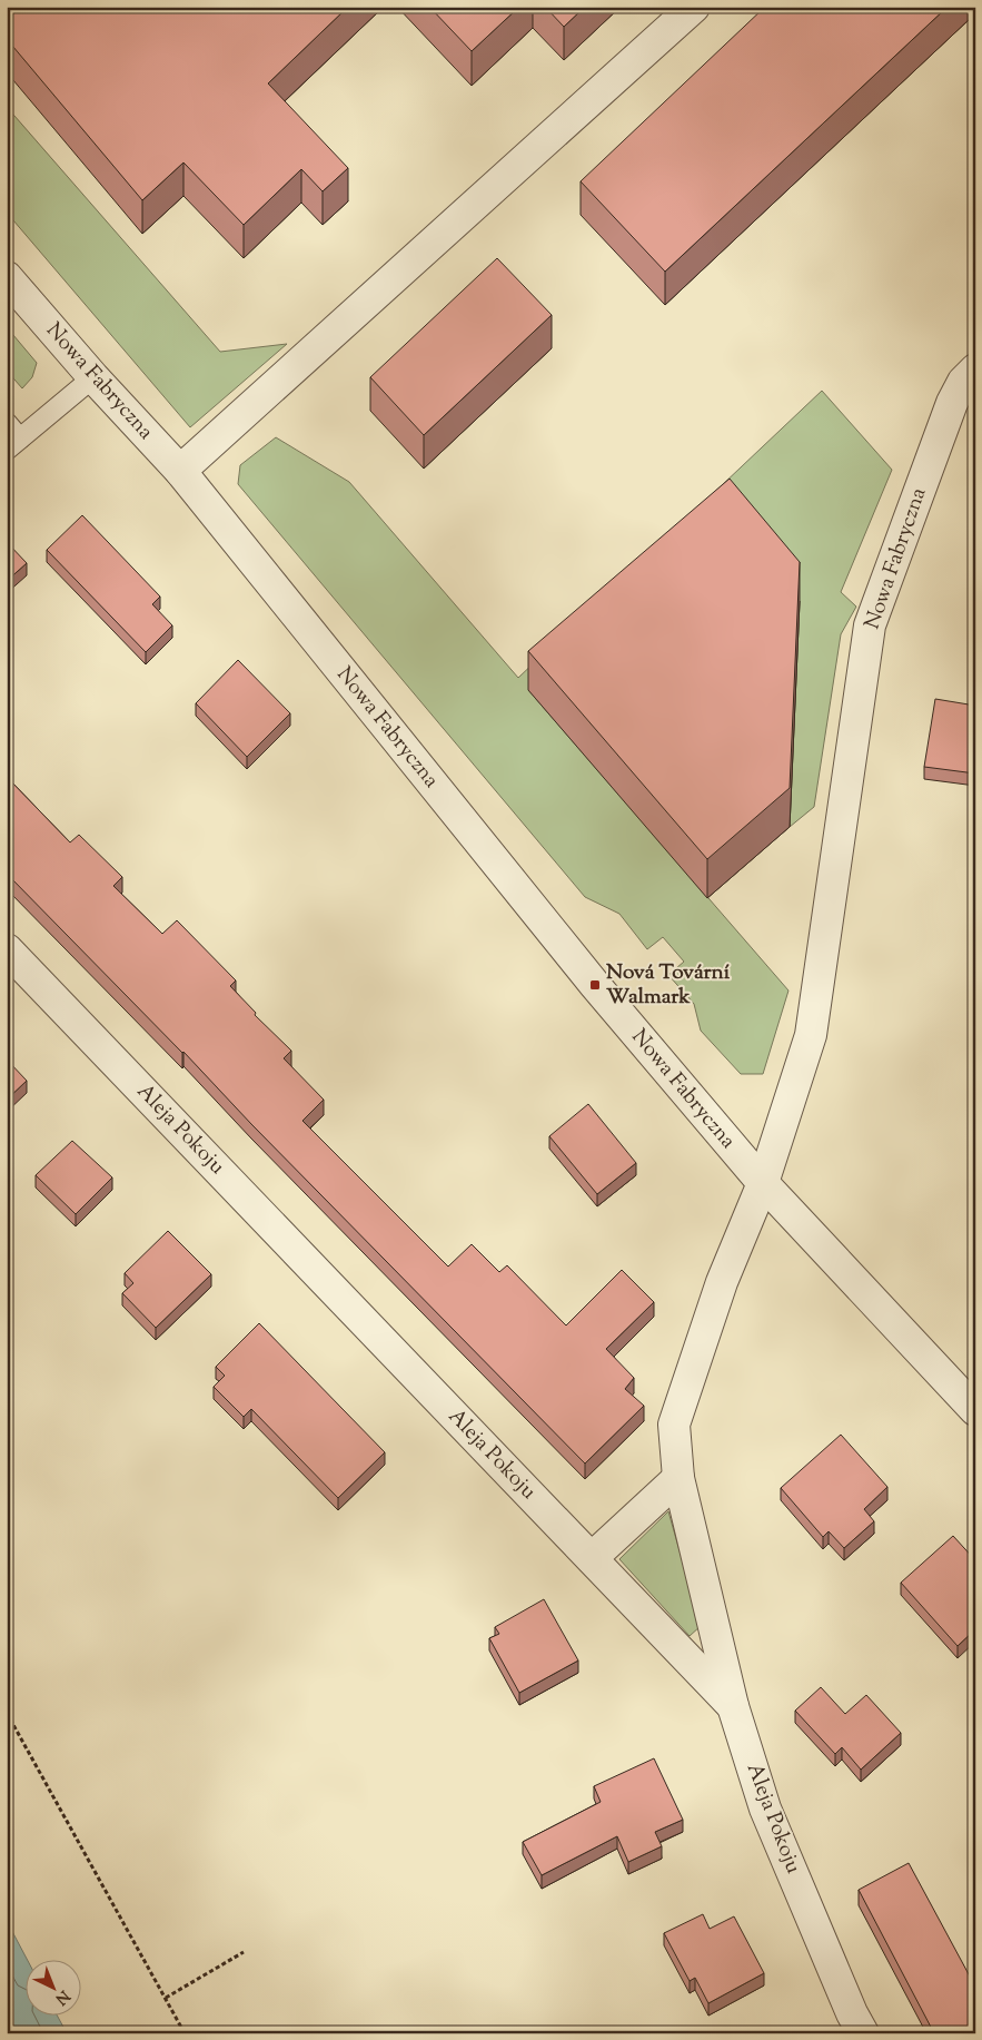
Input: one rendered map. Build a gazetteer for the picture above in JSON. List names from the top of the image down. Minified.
{"streets":{"street":["Nowa Fabryczna","Aleja Pokoju"]},"places":{"transit":["Nová Tovární Walmark"]},"north":"bottom right"}
